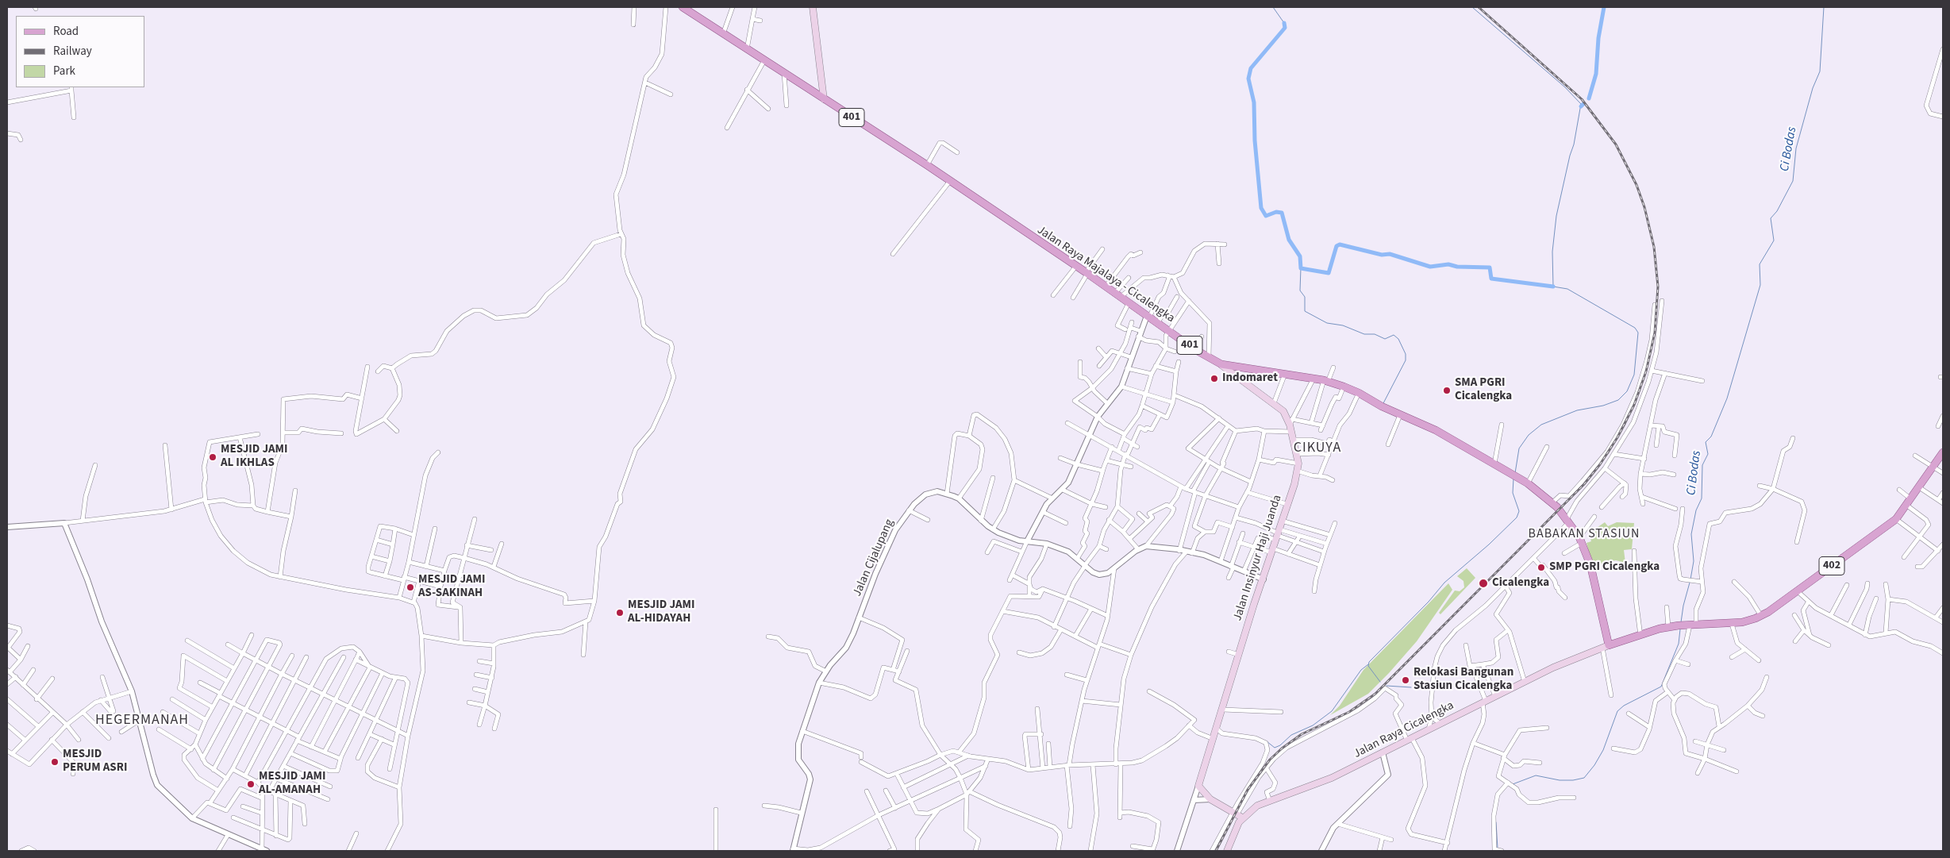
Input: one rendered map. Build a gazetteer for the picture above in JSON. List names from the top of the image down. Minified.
{"streets":{"main road":["401","Jalan Raya Majalaya - Cicalengka","Jalan Insinyur Haji Juanda","402","Jalan Raya Cicalengka"],"street":["Jalan Cijalupang"]},"crossings":[["Jalan Raya Majalaya - Cicalengka","Jalan Insinyur Haji Juanda"],["Jalan Raya Majalaya - Cicalengka","402"],["Jalan Raya Majalaya - Cicalengka","Jalan Raya Cicalengka"],["402","Jalan Raya Cicalengka"]],"districts":["CIKUYA","BABAKAN STASIUN","HEGERMANAH"],"water":["Ci Bodas"],"places":["Indomaret","SMA PGRI Cicalengka","MESJID JAMI AL IKHLAS","SMP PGRI Cicalengka","Cicalengka","MESJID JAMI AS-SAKINAH","MESJID JAMI AL-HIDAYAH","Relokasi Bangunan Stasiun Cicalengka","MESJID PERUM ASRI","MESJID JAMI AL-AMANAH"],"legend":["Road","Railway","Park"]}
